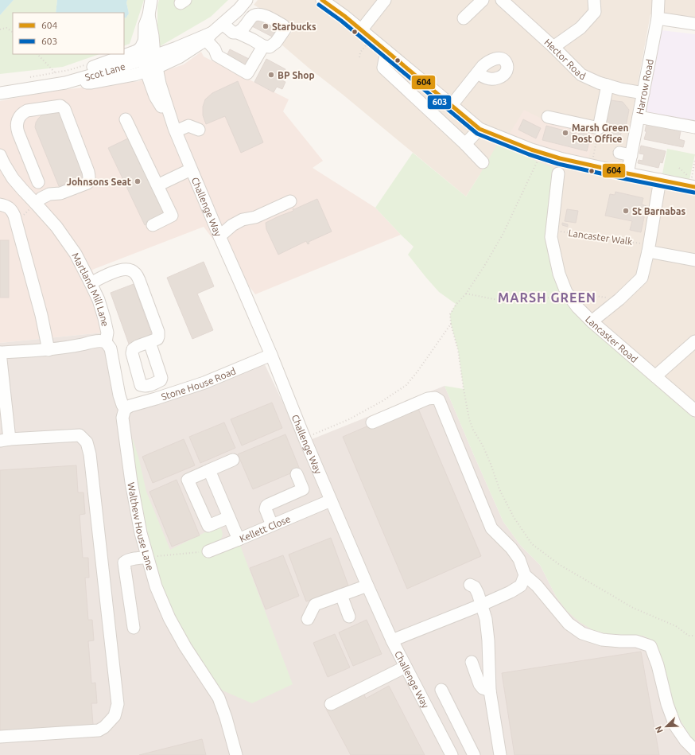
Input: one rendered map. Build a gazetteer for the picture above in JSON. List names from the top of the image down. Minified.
{"streets":{"street":["Hector Road","Scot Lane","Harrow Road","Challenge Way","Martland Mill Lane","Lancaster Road","Stone House Road","Kellett Close","Walthew House Lane"],"path":["Lancaster Walk"]},"crossings":[["Hector Road","Harrow Road"],["Scot Lane","Challenge Way"],["Challenge Way","Stone House Road"],["Challenge Way","Kellett Close"],["Lancaster Walk","Lancaster Road"],["Martland Mill Lane","Walthew House Lane"],["Stone House Road","Walthew House Lane"]],"districts":["MARSH GREEN"],"places":["Starbucks","BP Shop","Marsh Green Post Office","Johnsons Seat","St Barnabas"],"lines":["transit line 604","transit line 603"],"legend":["604","603"],"north":"bottom left"}
